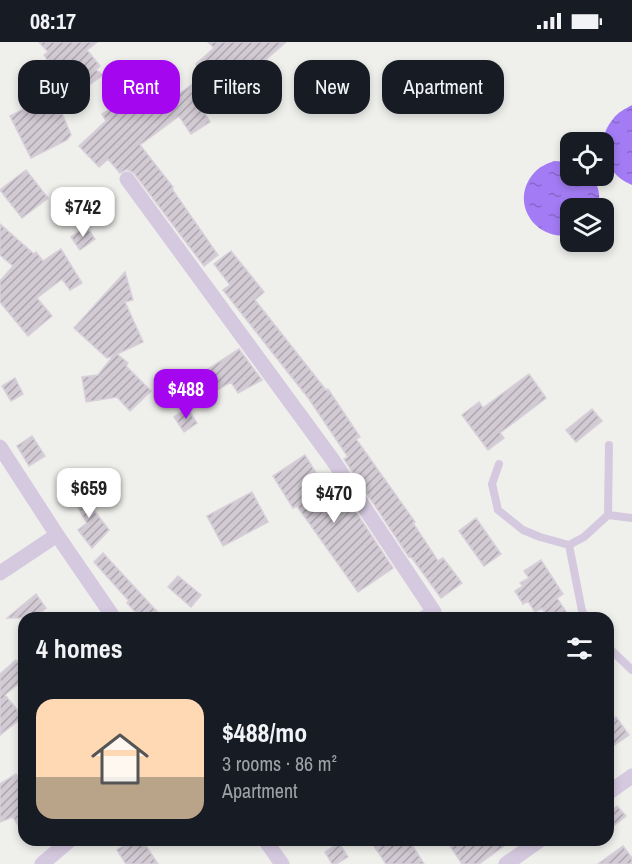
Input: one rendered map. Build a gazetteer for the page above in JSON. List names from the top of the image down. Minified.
{"page":{"status":"08:17","chip":["Buy","Rent","Filters","New","Apartment"],"price":["$742","$488","$659","$470"],"heading":"4 homes","list":[{"name":"$488/mo","note":"3 rooms · 86 m² · Apartment"}]}}
